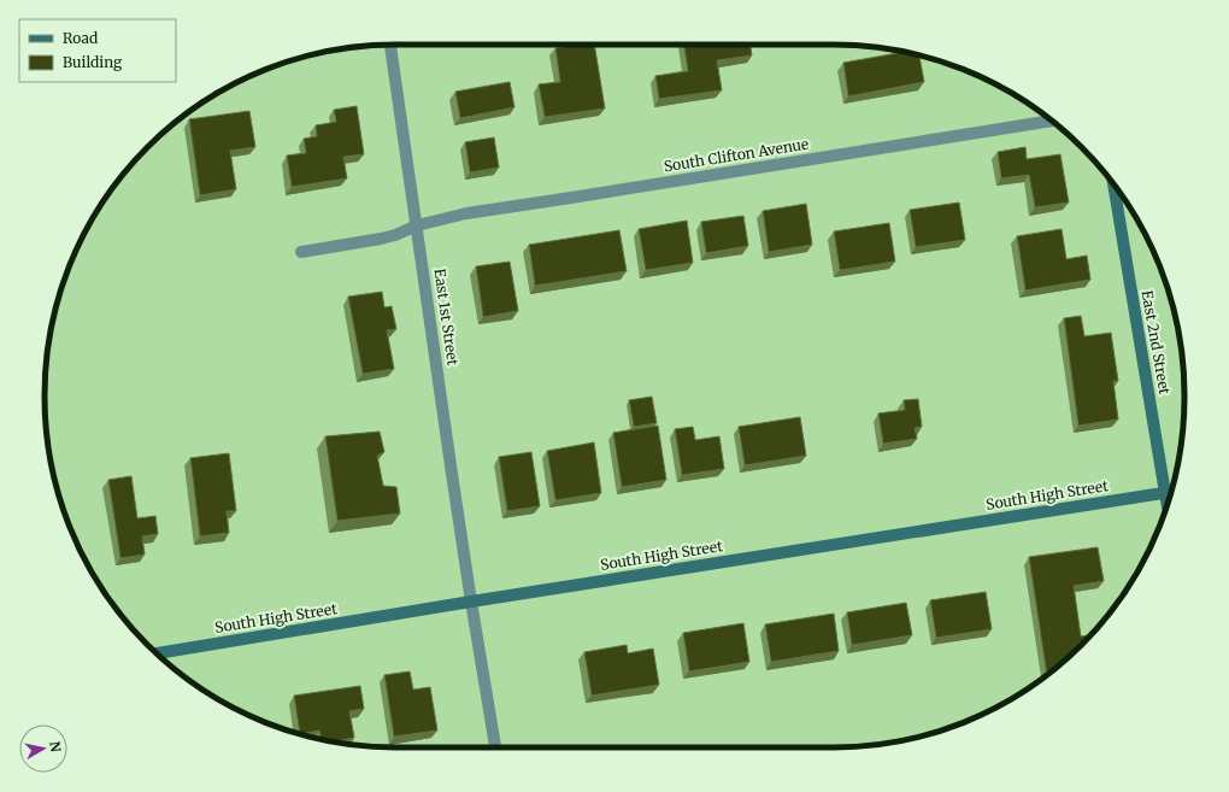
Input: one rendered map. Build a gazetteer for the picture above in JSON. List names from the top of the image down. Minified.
{"streets":{"street":["South Clifton Avenue","East 1st Street","East 2nd Street","South High Street"]},"crossings":[["South Clifton Avenue","East 1st Street"],["East 1st Street","South High Street"],["East 2nd Street","South High Street"]],"legend":["Road","Building"],"north":"right"}
